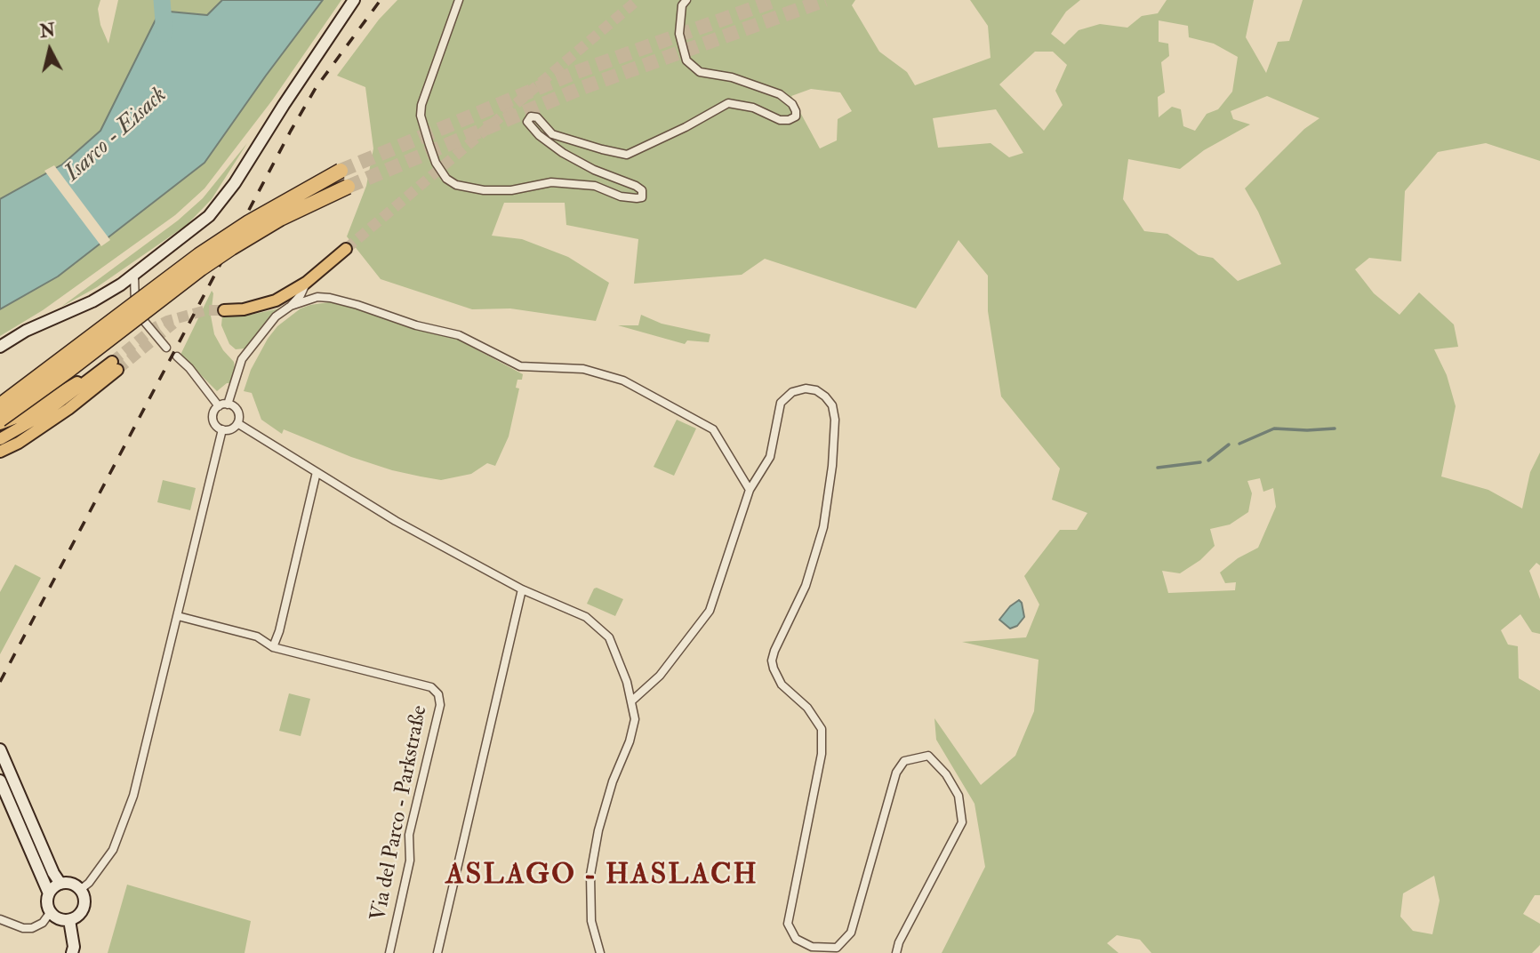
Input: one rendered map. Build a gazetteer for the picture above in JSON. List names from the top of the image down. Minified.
{"streets":{"street":["Via del Parco - Parkstraße"]},"districts":["ASLAGO - HASLACH"],"water":["Isarco - Eisack"],"north":"top"}
